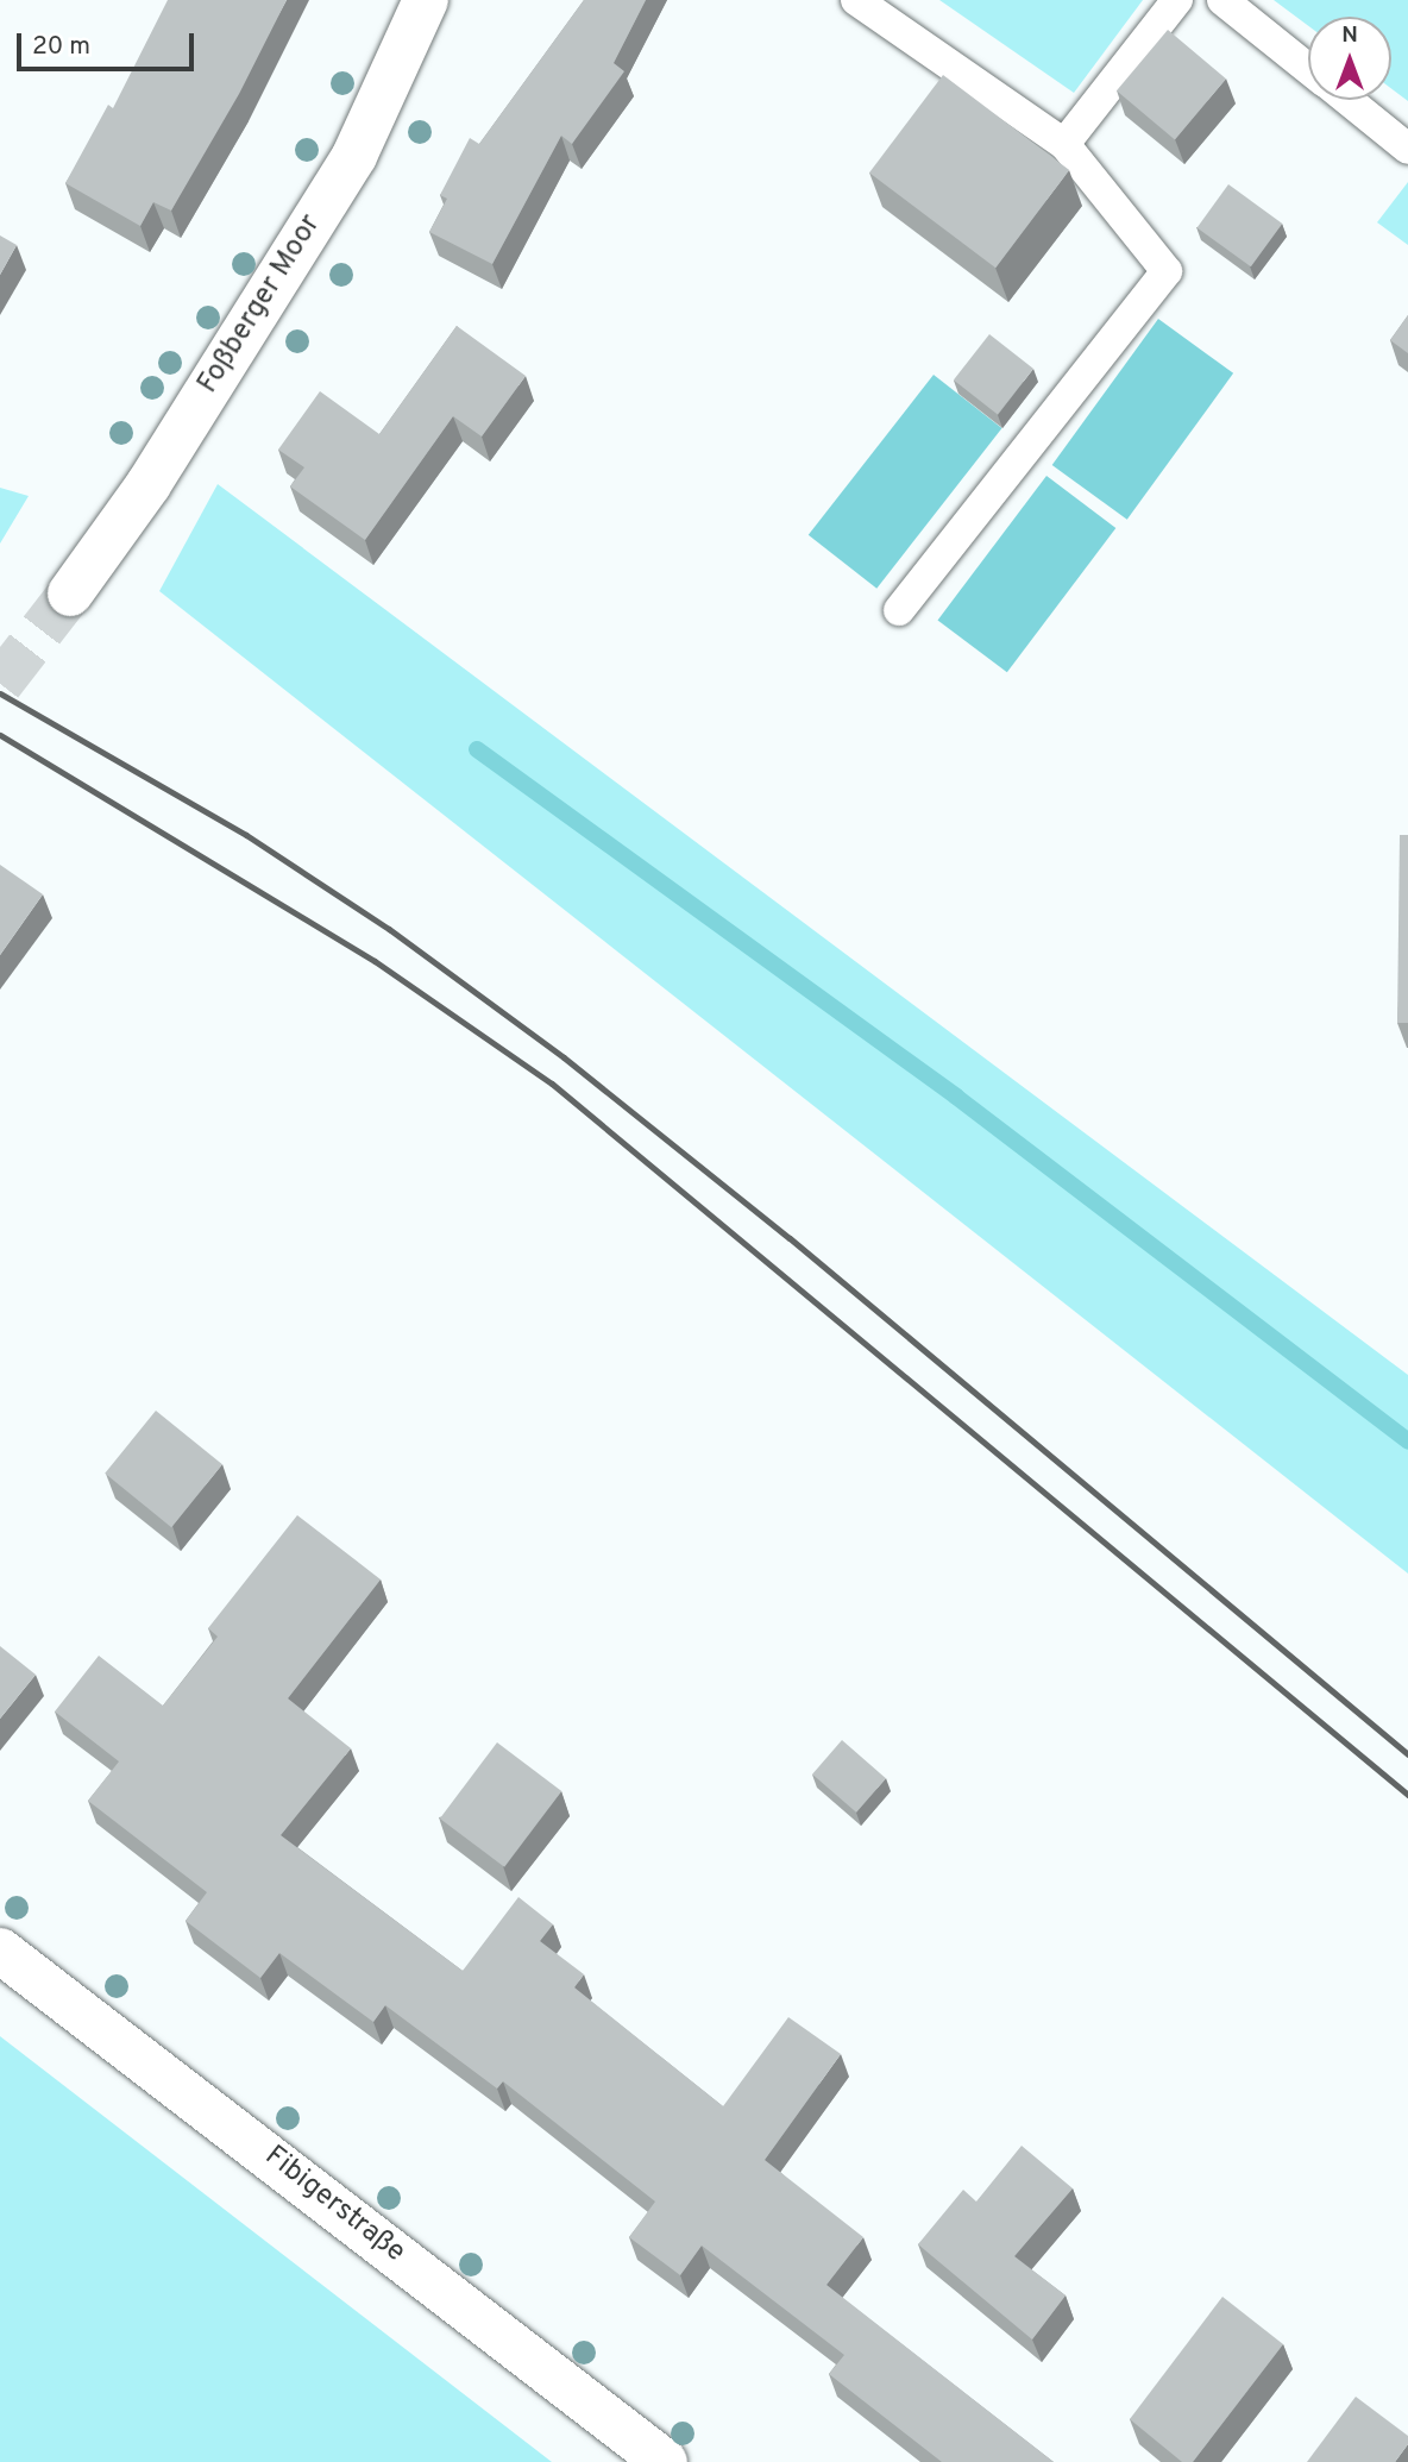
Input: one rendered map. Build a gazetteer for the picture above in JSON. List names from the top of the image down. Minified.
{"streets":{"street":["Foßberger Moor","Fibigerstraße"]},"scale_bar":"20 m","north":"top"}
